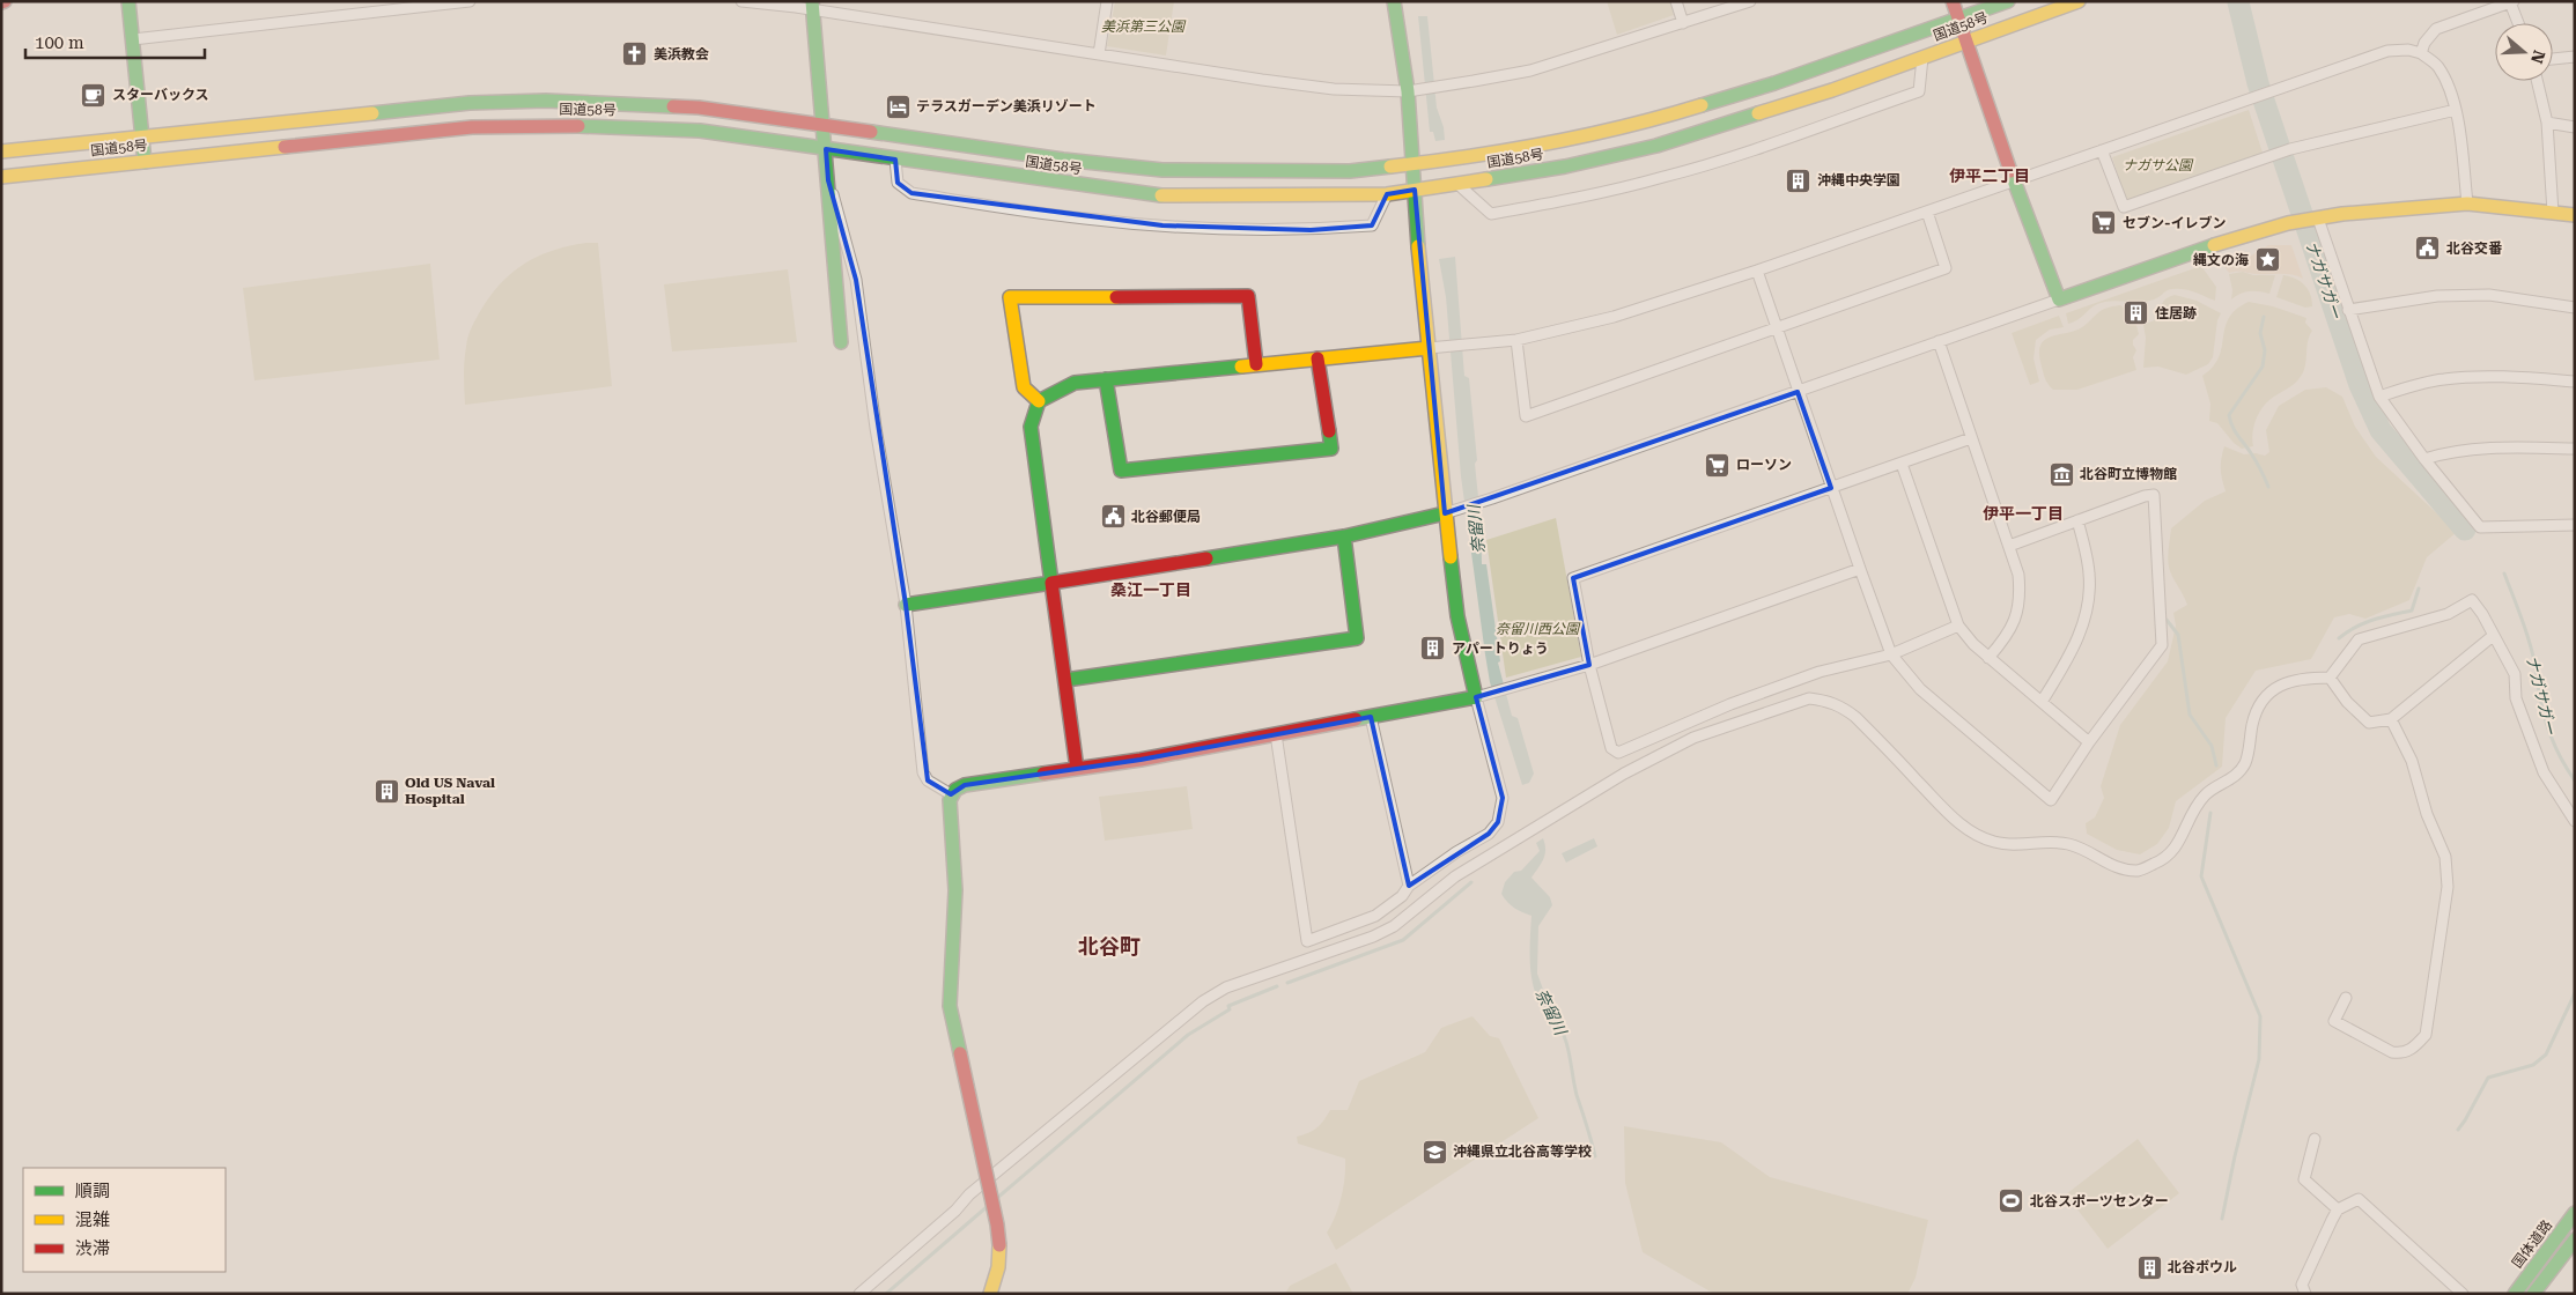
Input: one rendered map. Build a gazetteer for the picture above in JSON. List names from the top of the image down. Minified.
{"streets":{"main road":["国道58号","国体道路"]},"districts":["伊平二丁目","伊平一丁目","桑江一丁目","北谷町"],"water":["ナガサガー","奈留川"],"parks":["美浜第三公園","ナガサ公園","奈留川西公園"],"places":{"church":["美浜教会"],"cafe":["スターバックス"],"hotel":["テラスガーデン美浜リゾート"],"building":["沖縄中央学園","住居跡","アパートりょう","Old US Naval Hospital","北谷ボウル"],"supermarket":["セブン-イレブン","ローソン"],"public building":["北谷交番","北谷郵便局"],"place":["縄文の海"],"museum":["北谷町立博物館"],"school or university":["沖縄県立北谷高等学校"],"sports":["北谷スポーツセンター"]},"legend":["順調","混雑","渋滞"],"scale_bar":"100 m","north":"right"}
